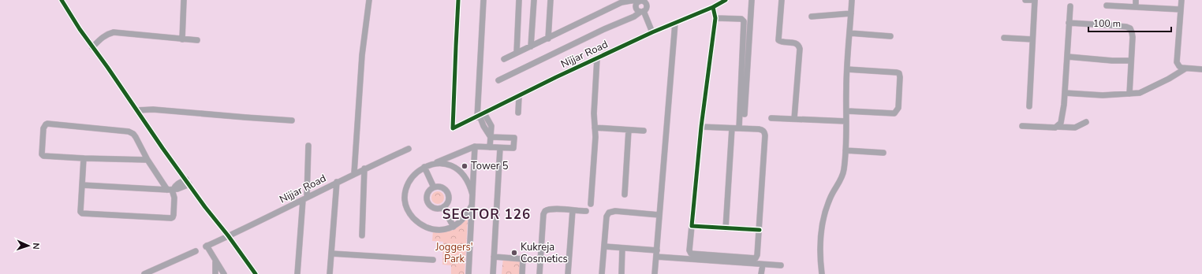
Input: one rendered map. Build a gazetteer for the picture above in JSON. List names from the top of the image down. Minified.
{"streets":{"street":["Nijjar Road"]},"districts":["SECTOR 126"],"parks":["Joggers' Park"],"places":["Tower 5","Kukreja Cosmetics"],"scale_bar":"100 m","north":"right"}
